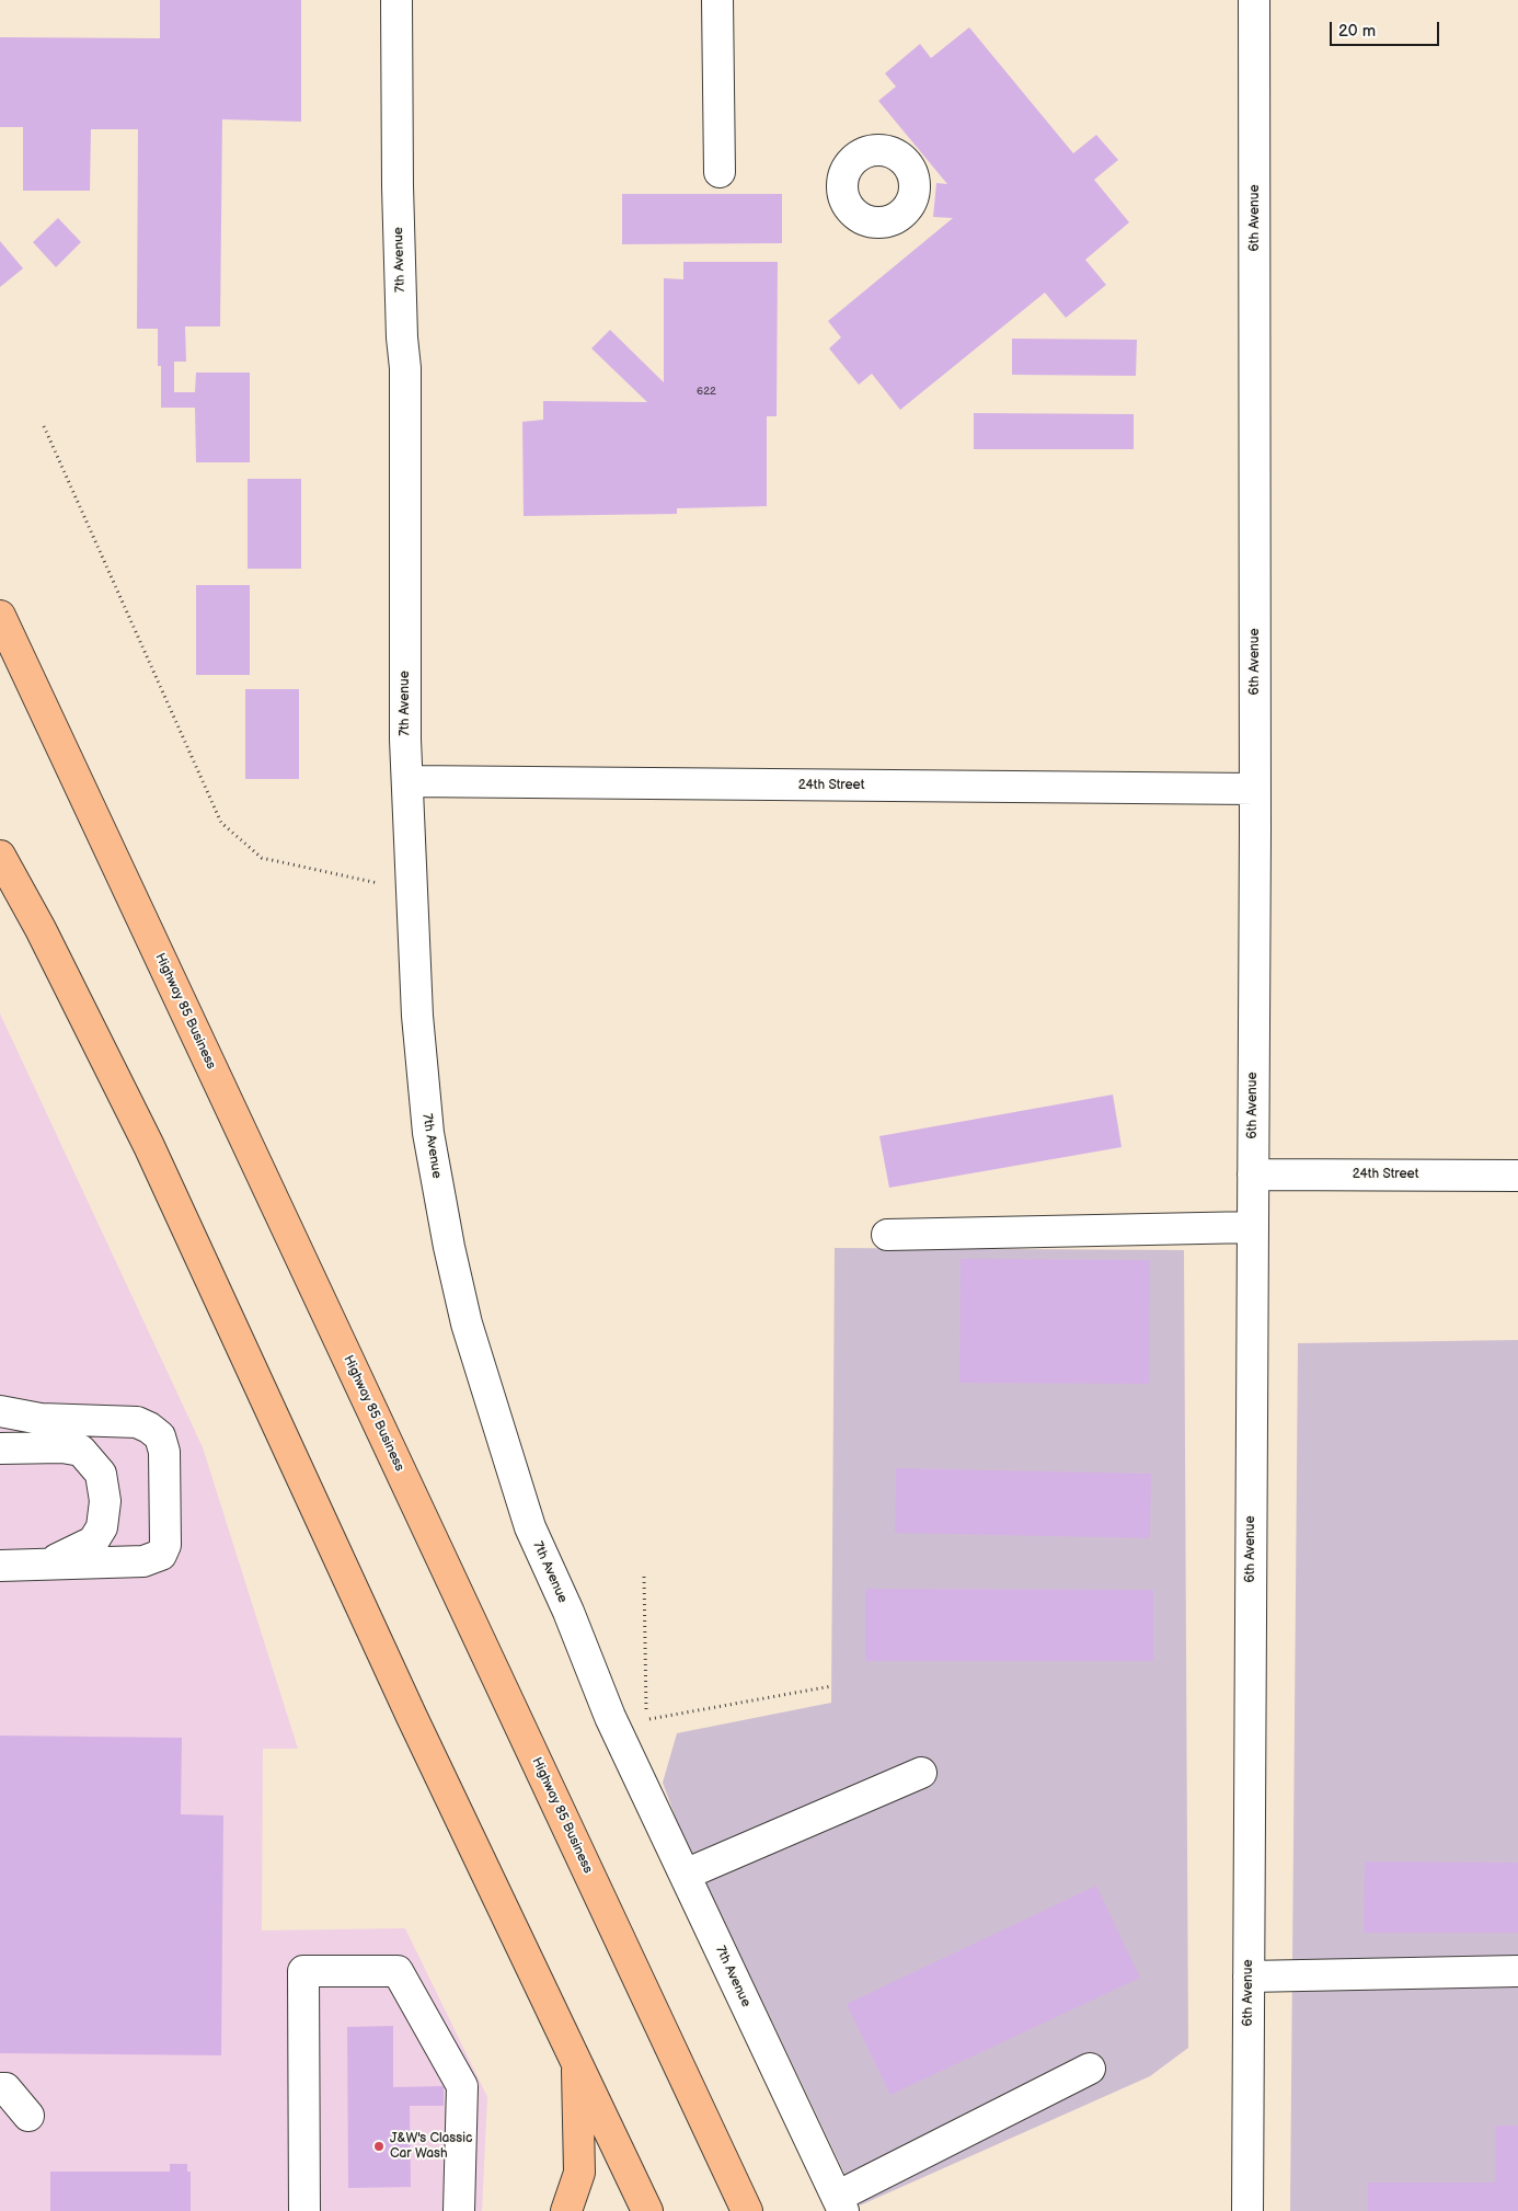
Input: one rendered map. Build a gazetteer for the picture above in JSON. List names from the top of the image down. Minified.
{"streets":{"main road":["Highway 85 Business"],"street":["6th Avenue","7th Avenue","24th Street"]},"crossings":[["6th Avenue","24th Street"],["7th Avenue","24th Street"]],"places":["J&W's Classic Car Wash"],"house_numbers":["622"],"scale_bar":"20 m"}
